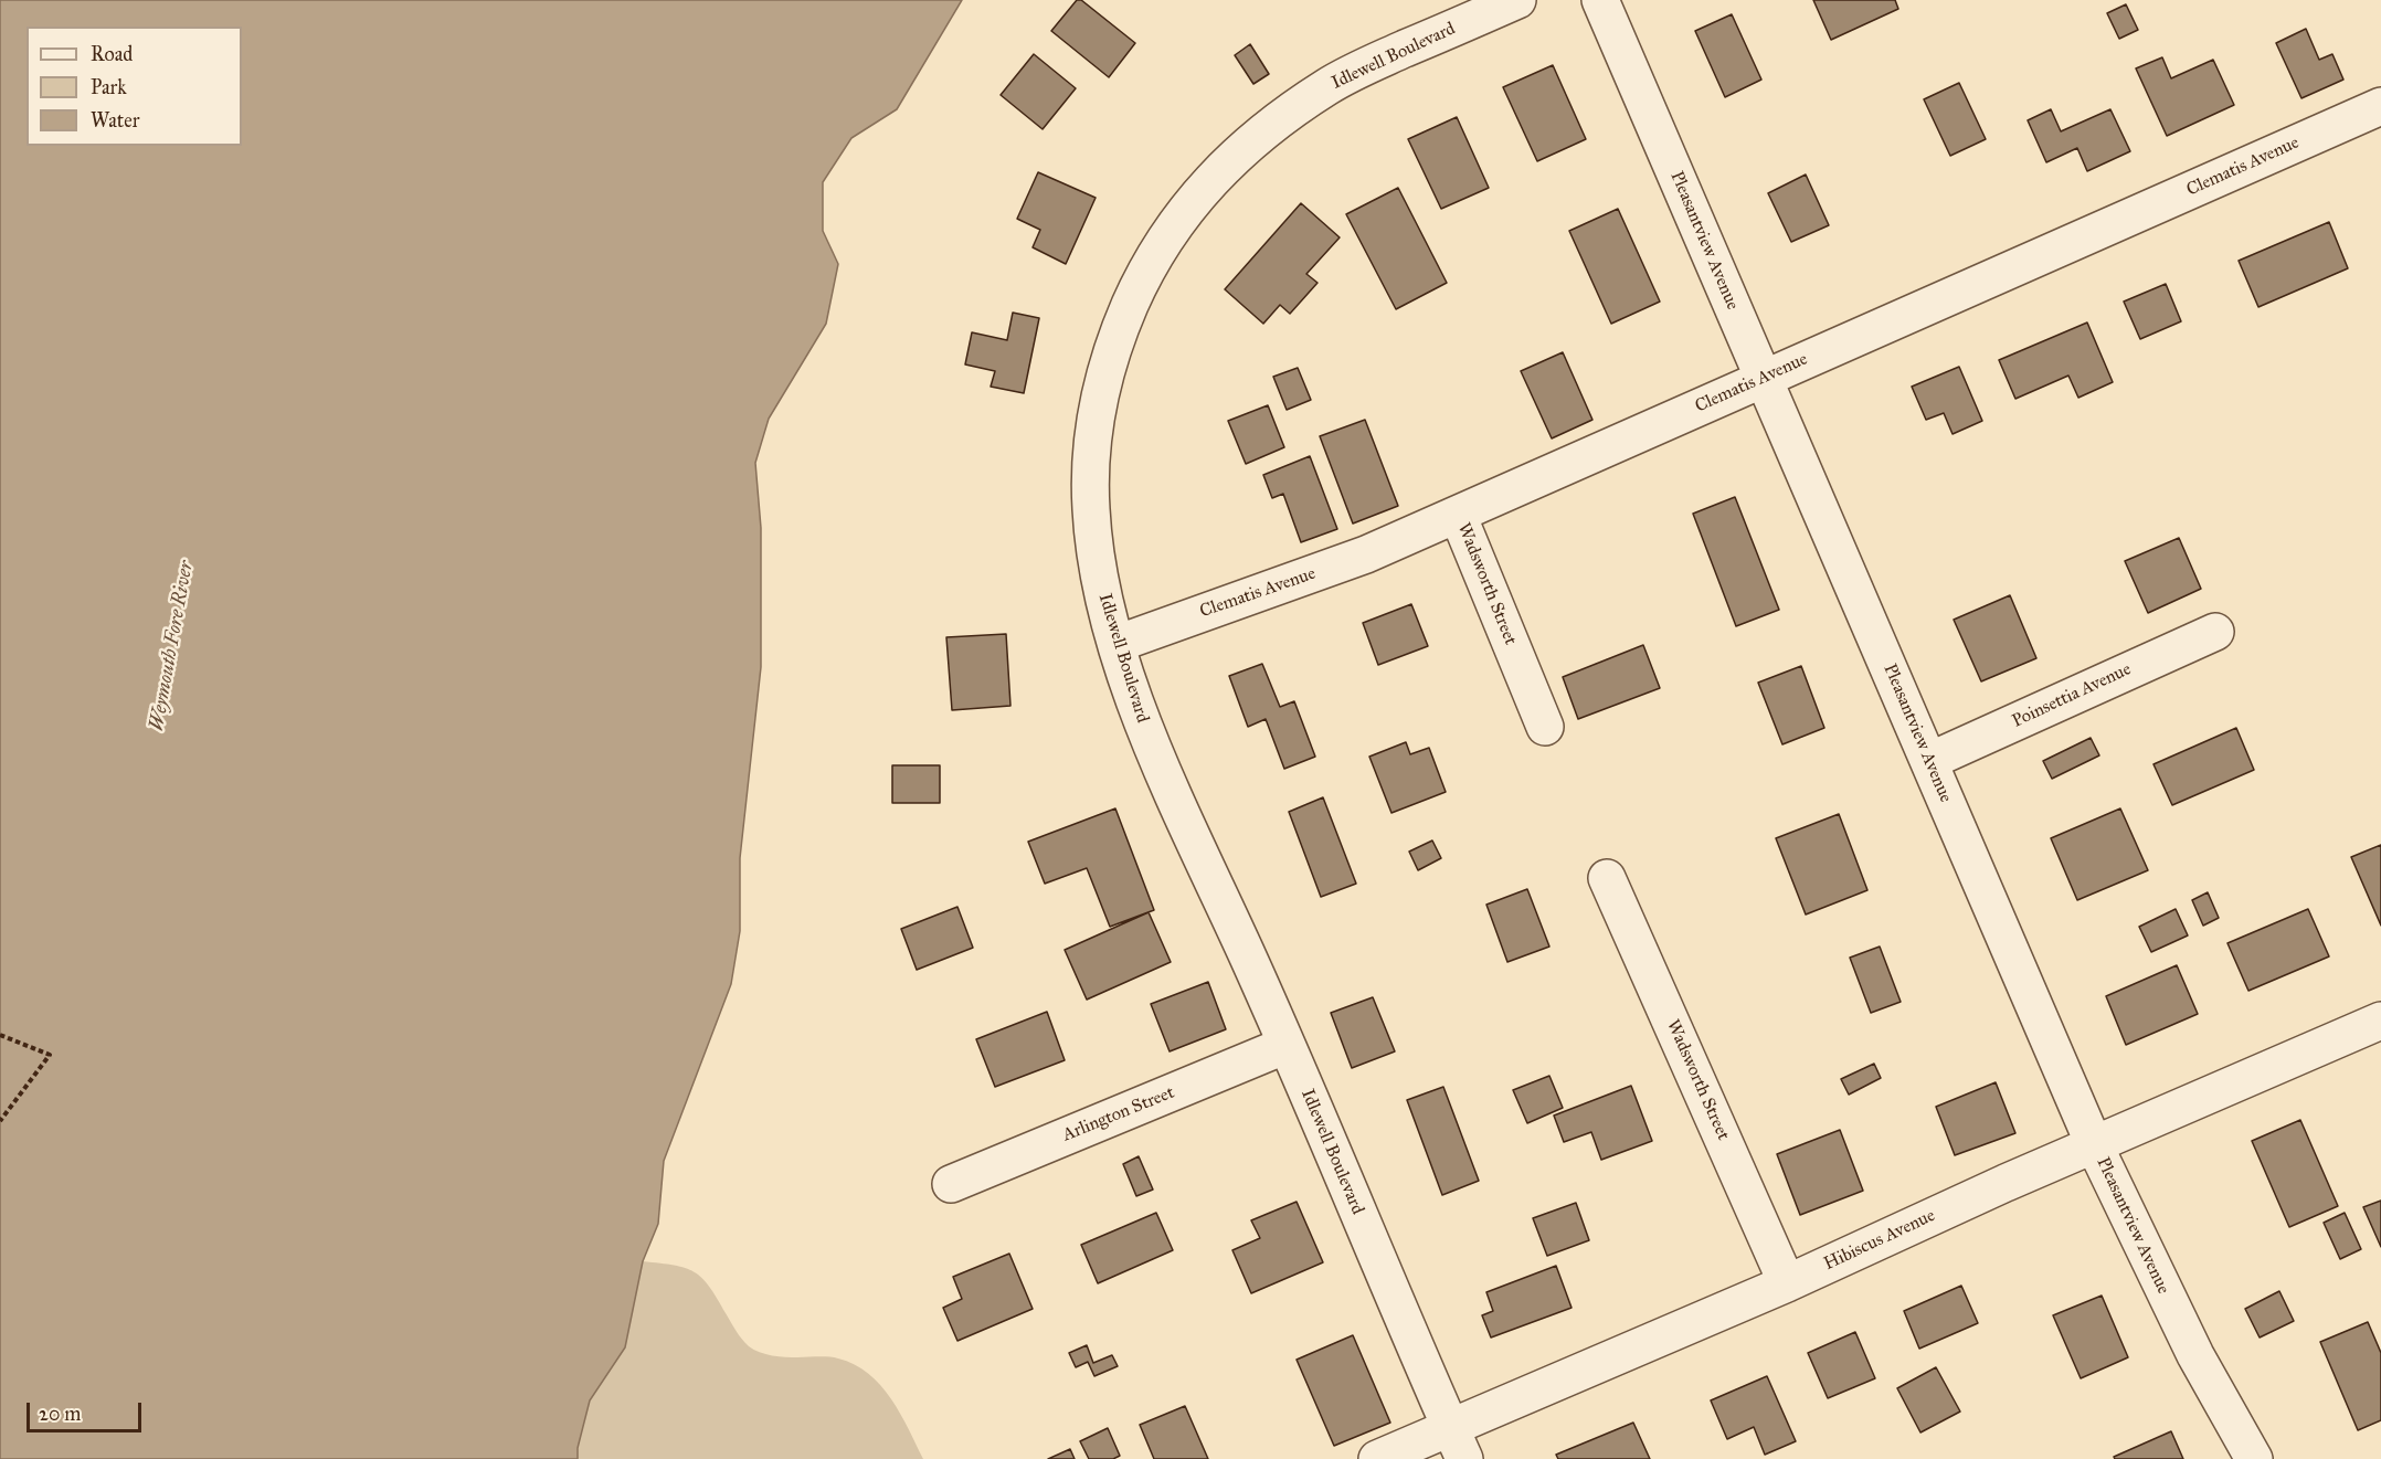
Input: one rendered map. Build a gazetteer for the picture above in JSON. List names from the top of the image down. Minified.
{"streets":{"street":["Idlewell Boulevard","Clematis Avenue","Pleasantview Avenue","Wadsworth Street","Poinsettia Avenue","Arlington Street","Hibiscus Avenue"]},"crossings":[["Idlewell Boulevard","Clematis Avenue"],["Idlewell Boulevard","Arlington Street"],["Idlewell Boulevard","Hibiscus Avenue"],["Clematis Avenue","Pleasantview Avenue"],["Clematis Avenue","Wadsworth Street"],["Pleasantview Avenue","Poinsettia Avenue"],["Pleasantview Avenue","Hibiscus Avenue"],["Wadsworth Street","Hibiscus Avenue"]],"water":["Weymouth Fore River"],"legend":["Road","Park","Water"],"scale_bar":"20 m"}
